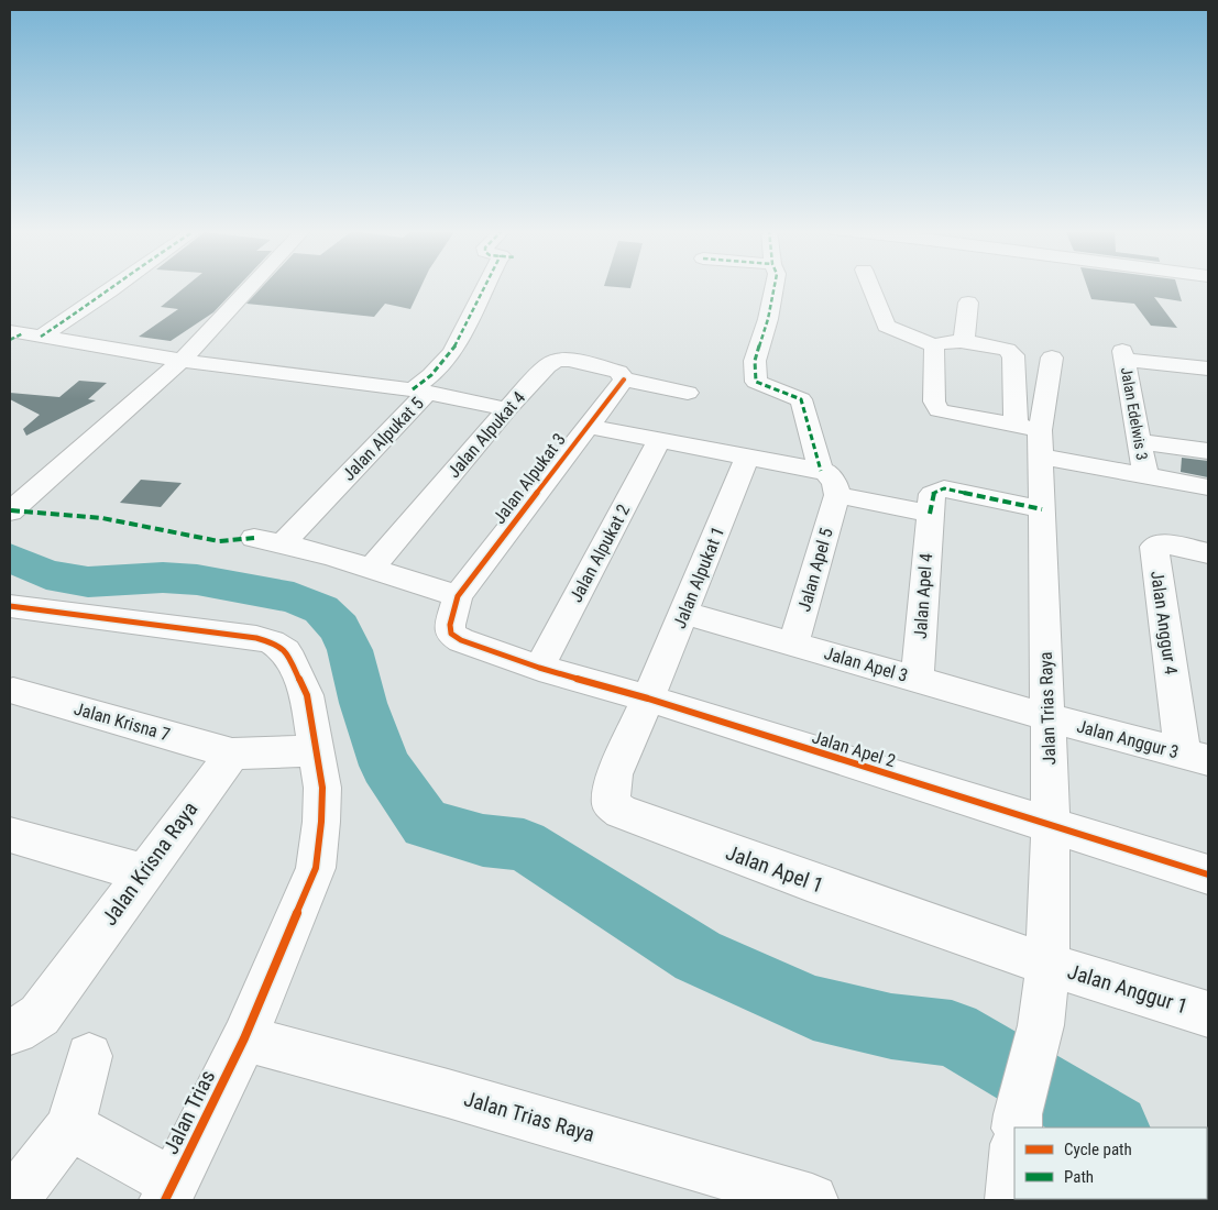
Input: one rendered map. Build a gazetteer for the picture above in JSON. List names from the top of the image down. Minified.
{"streets":{"street":["Jalan Edelwis 3","Jalan Alpukat 4","Jalan Alpukat 5","Jalan Alpukat 3","Jalan Alpukat 2","Jalan Apel 5","Jalan Alpukat 1","Jalan Apel 4","Jalan Anggur 4","Jalan Apel 3","Jalan Trias Raya","Jalan Krisna 7","Jalan Anggur 3","Jalan Apel 2","Jalan Krisna Raya","Jalan Apel 1","Jalan Anggur 1","Jalan Trias"]},"crossings":[["Jalan Alpukat 4","Jalan Alpukat 5"],["Jalan Alpukat 4","Jalan Alpukat 3"],["Jalan Alpukat 3","Jalan Apel 2"],["Jalan Alpukat 2","Jalan Apel 2"],["Jalan Apel 5","Jalan Apel 3"],["Jalan Alpukat 1","Jalan Apel 3"],["Jalan Alpukat 1","Jalan Apel 2"],["Jalan Alpukat 1","Jalan Apel 1"],["Jalan Apel 4","Jalan Apel 3"],["Jalan Apel 4","Jalan Trias Raya"],["Jalan Anggur 4","Jalan Anggur 3"],["Jalan Apel 3","Jalan Trias Raya"],["Jalan Apel 3","Jalan Anggur 3"],["Jalan Trias Raya","Jalan Anggur 3"],["Jalan Trias Raya","Jalan Apel 2"],["Jalan Trias Raya","Jalan Apel 1"],["Jalan Trias Raya","Jalan Anggur 1"],["Jalan Trias Raya","Jalan Trias"],["Jalan Krisna 7","Jalan Krisna Raya"],["Jalan Apel 2","Jalan Apel 1"],["Jalan Apel 1","Jalan Anggur 1"]],"legend":["Cycle path","Path"]}
